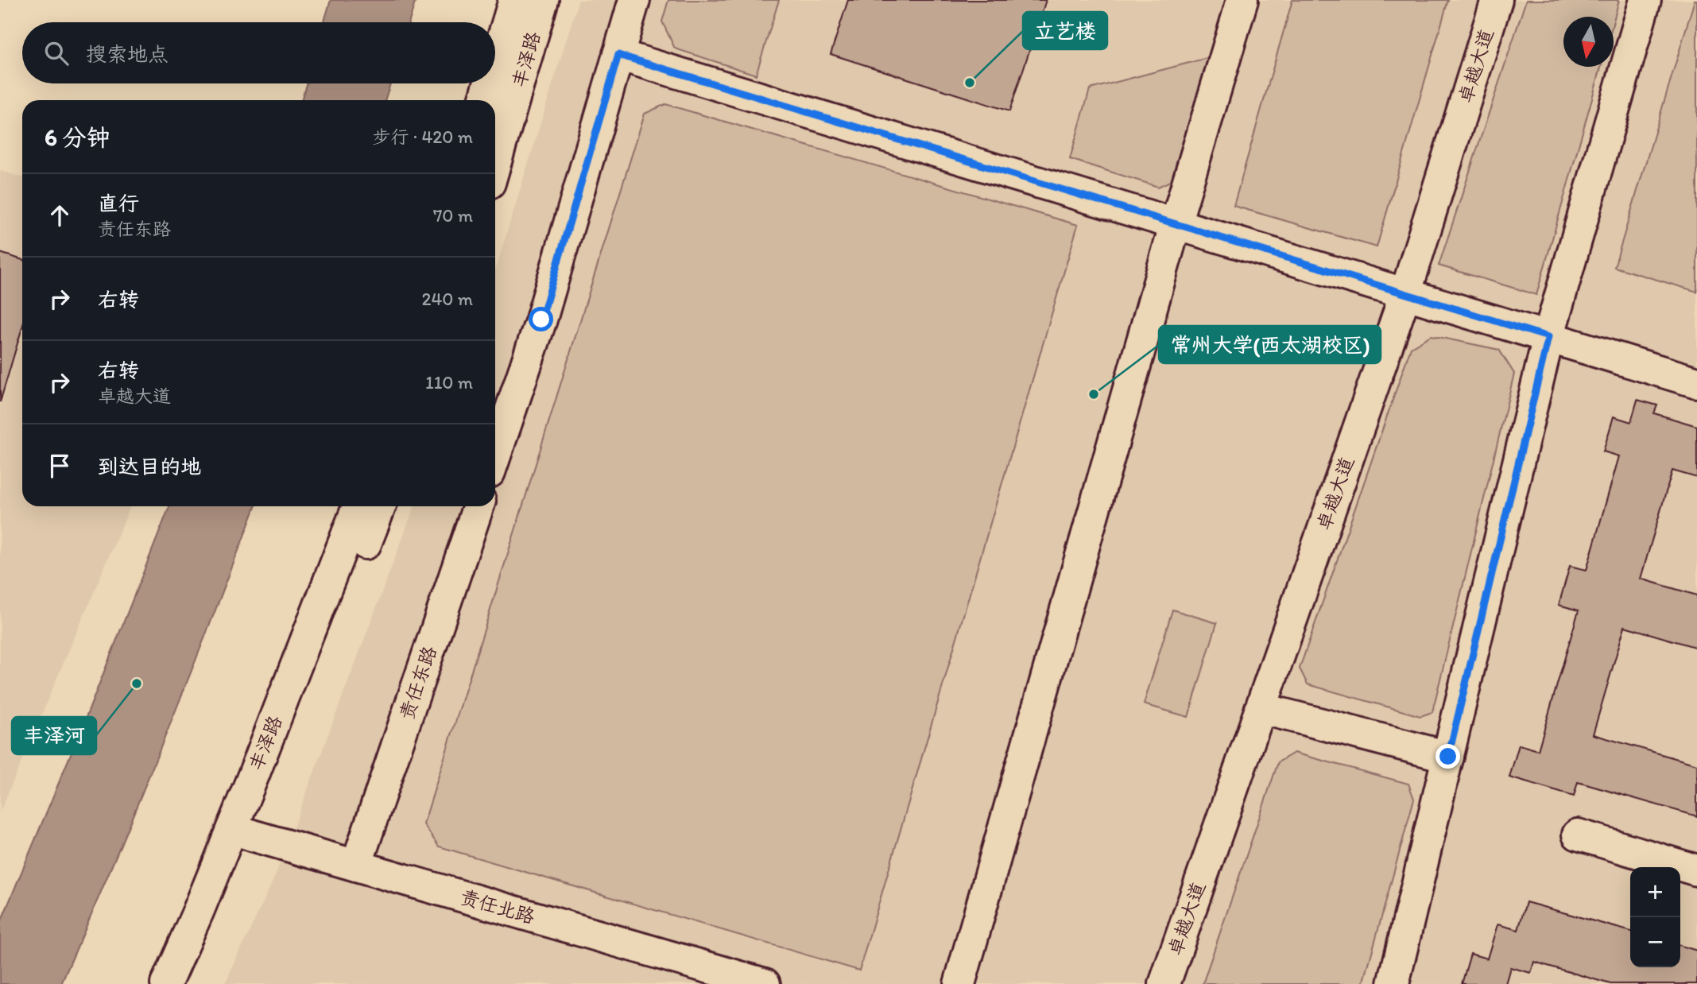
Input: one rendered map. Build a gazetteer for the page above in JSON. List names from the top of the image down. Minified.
{"streets":{"street":["丰泽路","卓越大道","责任东路","责任北路"]},"crossings":[["丰泽路","责任北路"],["责任东路","责任北路"]],"places":["立艺楼","常州大学(西太湖校区)","丰泽河"],"north":"bottom","page":{"search":"搜索地点","heading":["6 分钟","步行 · 420 m"],"list":[["直行","责任东路","70 m"],["右转","240 m"],["右转","卓越大道","110 m"],"到达目的地"],"map_buttons":["+","−"]}}
